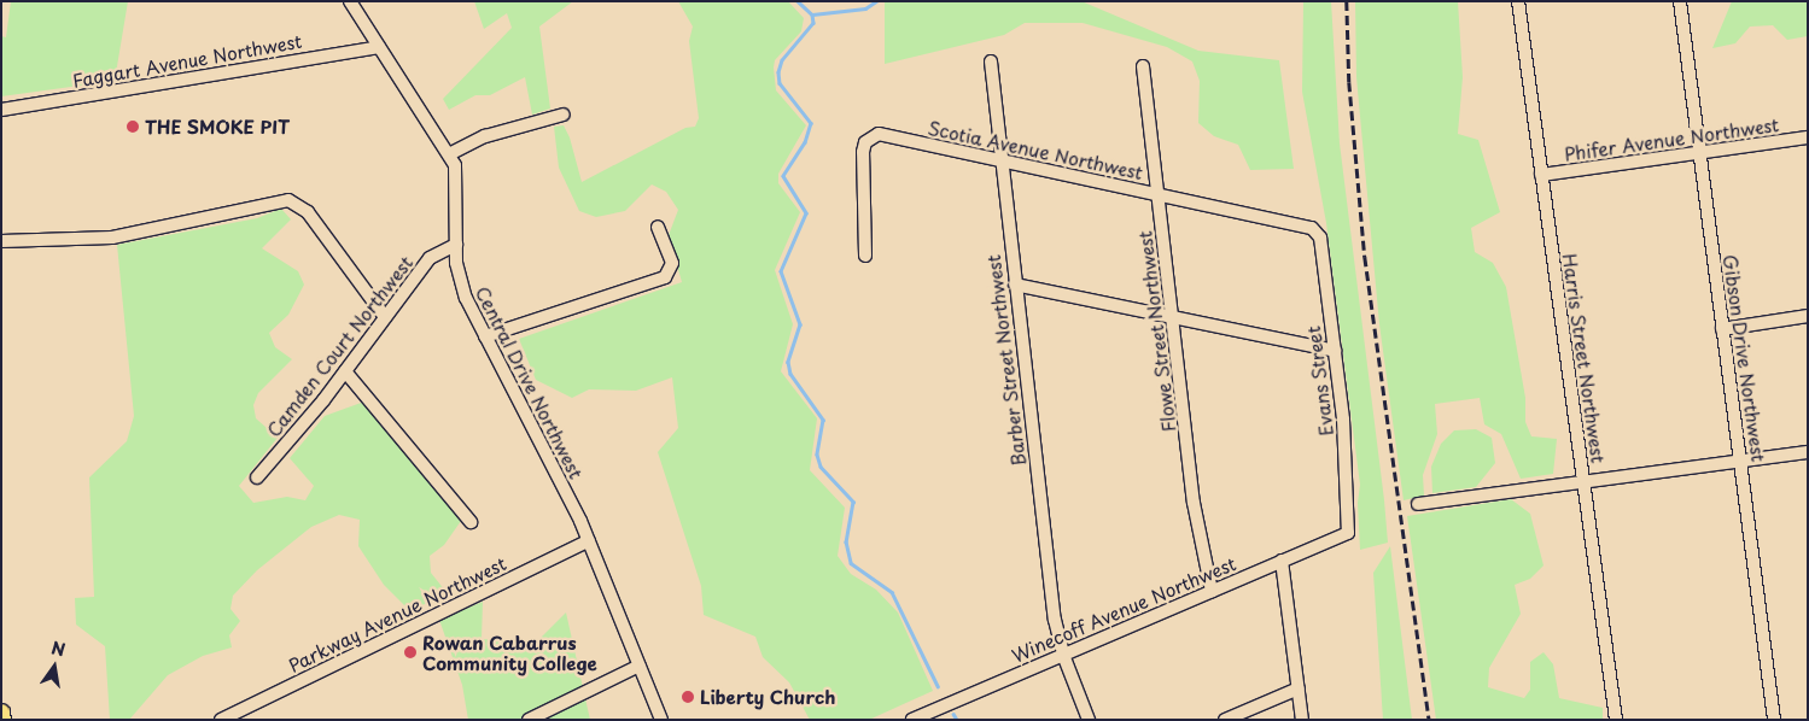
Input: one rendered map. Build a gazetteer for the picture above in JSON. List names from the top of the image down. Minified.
{"streets":{"street":["Faggart Avenue Northwest","Phifer Avenue Northwest","Scotia Avenue Northwest","Flowe Street Northwest","Camden Court Northwest","Harris Street Northwest","Gibson Drive Northwest","Barber Street Northwest","Evans Street","Central Drive Northwest","Winecoff Avenue Northwest","Parkway Avenue Northwest"]},"crossings":[["Faggart Avenue Northwest","Central Drive Northwest"],["Phifer Avenue Northwest","Harris Street Northwest"],["Phifer Avenue Northwest","Gibson Drive Northwest"],["Scotia Avenue Northwest","Flowe Street Northwest"],["Scotia Avenue Northwest","Barber Street Northwest"],["Scotia Avenue Northwest","Evans Street"],["Flowe Street Northwest","Winecoff Avenue Northwest"],["Camden Court Northwest","Central Drive Northwest"],["Barber Street Northwest","Winecoff Avenue Northwest"],["Evans Street","Winecoff Avenue Northwest"],["Central Drive Northwest","Parkway Avenue Northwest"]],"places":["THE SMOKE PIT","Rowan Cabarrus Community College","Liberty Church"],"north":"top"}
